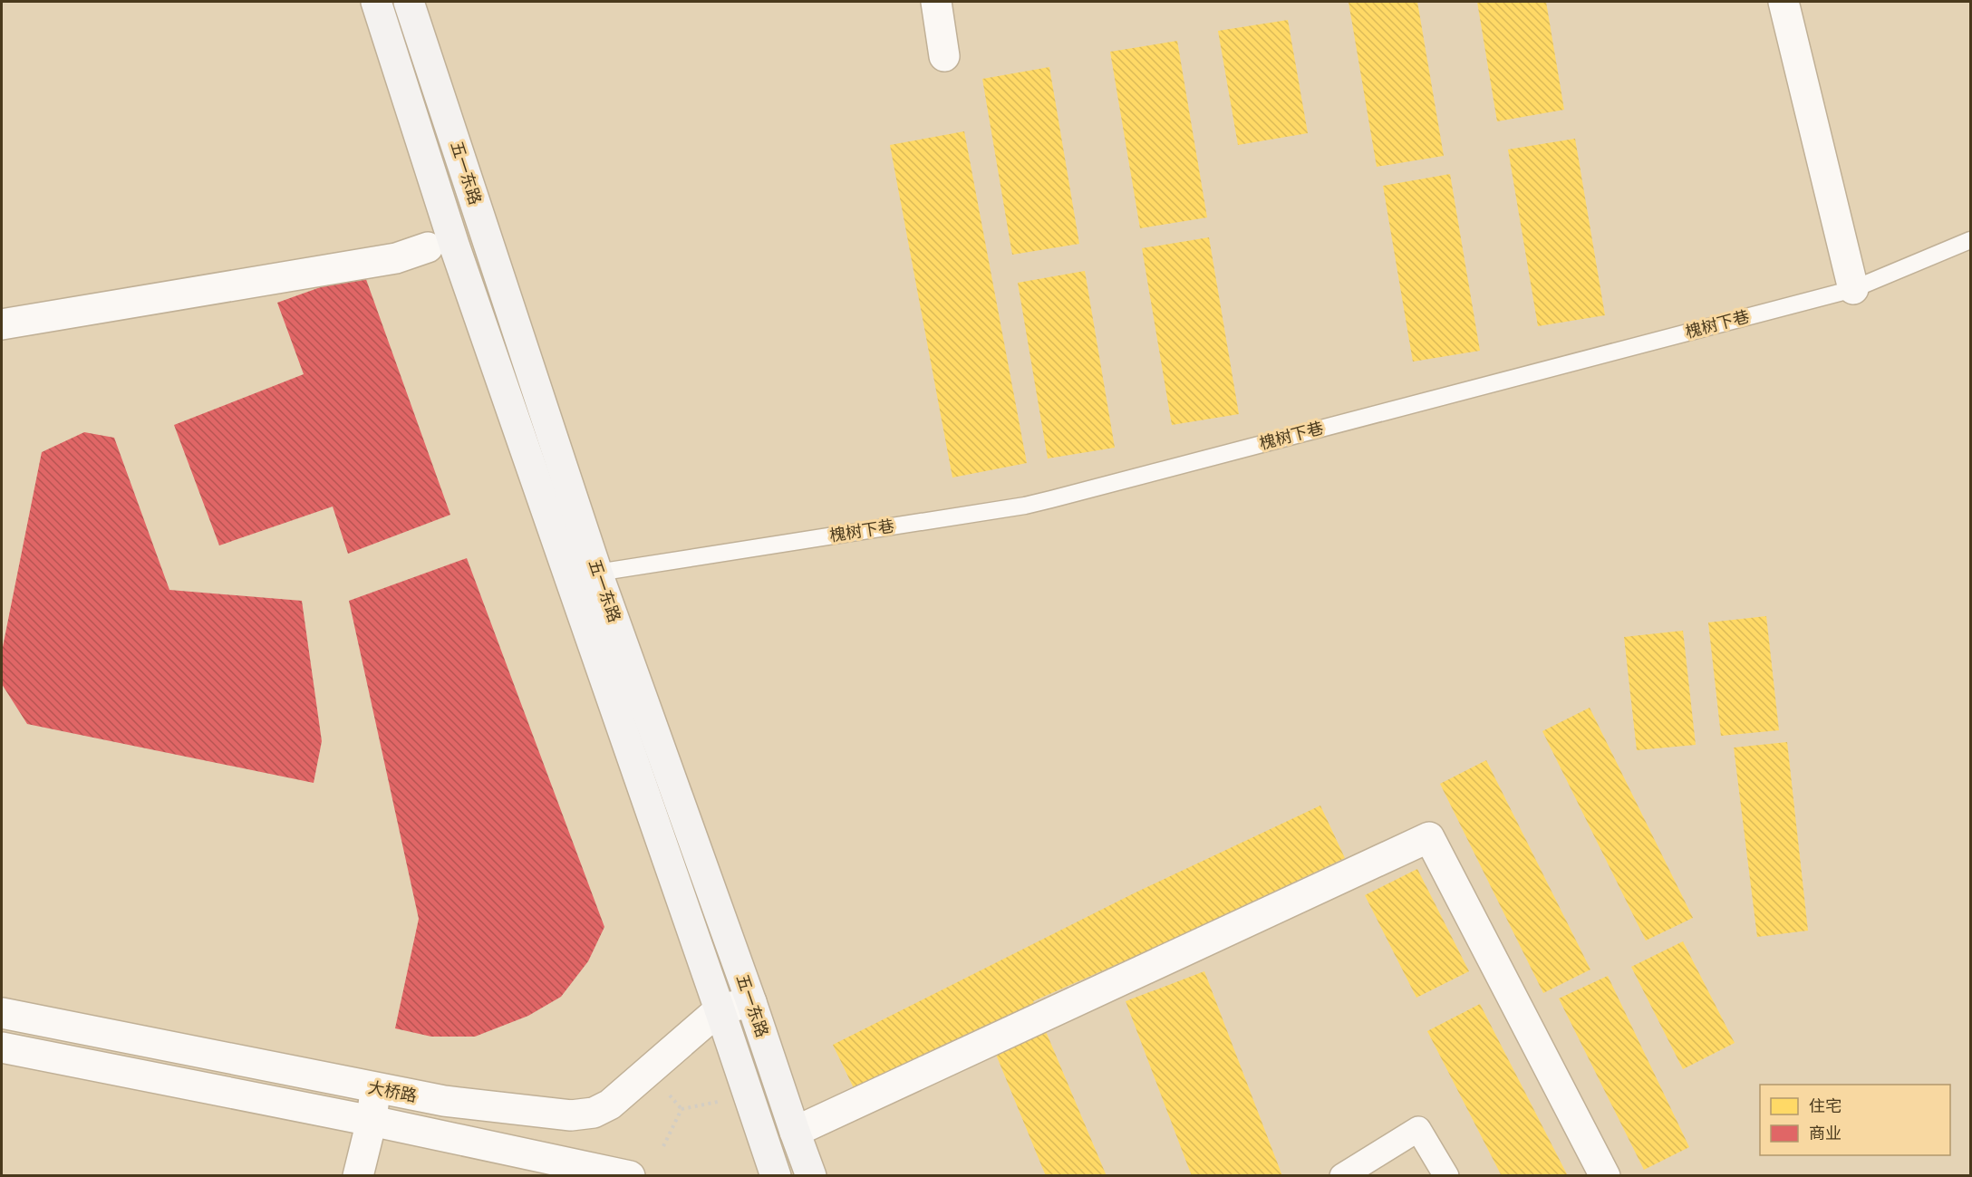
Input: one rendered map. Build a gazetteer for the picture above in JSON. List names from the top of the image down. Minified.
{"streets":{"main road":["五一东路"],"street":["大桥路"],"lane":["槐树下巷"]},"crossings":[["五一东路","槐树下巷"],["五一东路","大桥路"]],"legend":["住宅","商业"]}
